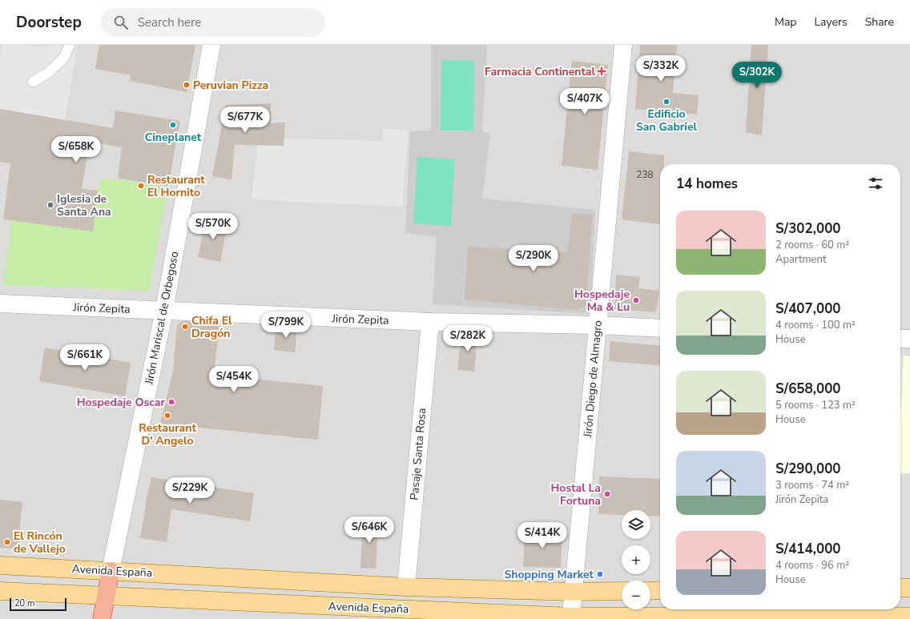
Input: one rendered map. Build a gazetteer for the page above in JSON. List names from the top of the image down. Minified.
{"streets":{"main road":["Avenida España"],"street":["Jirón Zepita","Jirón Mariscal de Orbegoso","Jirón Diego de Almagro","Pasaje Santa Rosa"]},"crossings":[["Jirón Zepita","Jirón Mariscal de Orbegoso"],["Jirón Zepita","Jirón Diego de Almagro"],["Jirón Zepita","Pasaje Santa Rosa"],["Jirón Mariscal de Orbegoso","Avenida España"],["Jirón Diego de Almagro","Avenida España"],["Pasaje Santa Rosa","Avenida España"]],"places":{"health":["Farmacia Continental"],"other":["Peruvian Pizza","Edificio San Gabriel","Cineplanet","Restaurant El Hornito","Iglesia de Santa Ana","Hospedaje Ma & Lu","Chifa El Dragón","Hospedaje Oscar","Restaurant D' Angelo","Hostal La Fortuna","El Rincón de Vallejo","Shopping Market"]},"house_numbers":["238"],"scale_bar":"20 m","page":{"header":"Doorstep","search":"Search here","nav":["Map","Layers","Share"],"price":["S/332K","S/302K","S/407K","S/677K","S/658K","S/570K","S/290K","S/799K","S/282K","S/661K","S/454K","S/229K","S/646K","S/414K"],"heading":"14 homes","list":[{"name":"S/302,000","note":"2 rooms · 60 m² · Apartment"},{"name":"S/407,000","note":"4 rooms · 100 m² · House"},{"name":"S/658,000","note":"5 rooms · 123 m² · House"},{"name":"S/290,000","note":"3 rooms · 74 m² · Jirón Zepita"},{"name":"S/414,000","note":"4 rooms · 96 m² · House"}],"map_buttons":["+","−"],"scale":"20 m"}}
